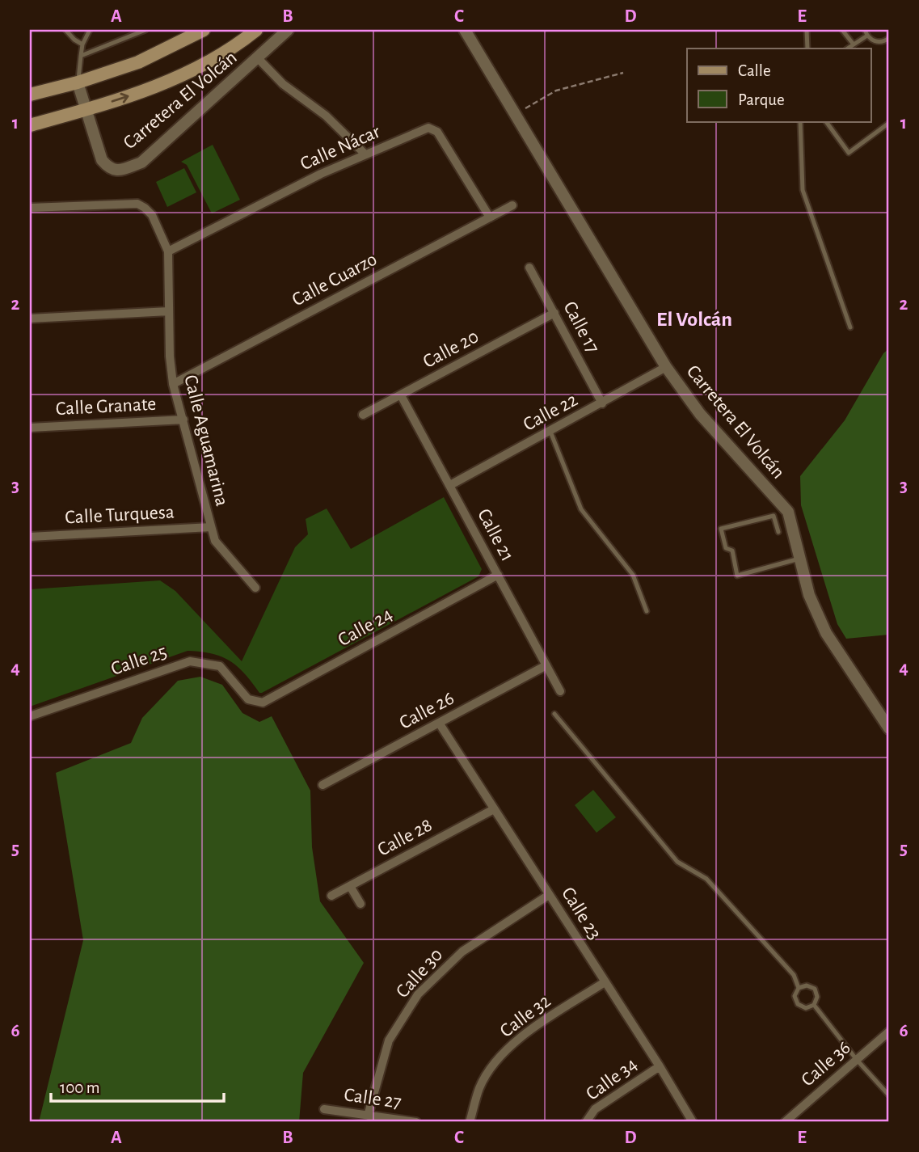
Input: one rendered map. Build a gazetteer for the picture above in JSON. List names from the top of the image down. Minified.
{"streets":{"street":["Carretera El Volcán","Calle Nácar","Calle Cuarzo","Calle 17","Calle 20","Calle Granate","Calle 22","Calle Aguamarina","Calle Turquesa","Calle 21","Calle 24","Calle 25","Calle 26","Calle 28","Calle 23","Calle 30","Calle 32","Calle 36","Calle 34","Calle 27"]},"crossings":[["Carretera El Volcán","Calle 22"],["Calle Nácar","Calle Cuarzo"],["Calle Nácar","Calle Aguamarina"],["Calle Cuarzo","Calle Aguamarina"],["Calle 17","Calle 20"],["Calle 17","Calle 22"],["Calle 20","Calle 21"],["Calle Granate","Calle Aguamarina"],["Calle 22","Calle 21"],["Calle Aguamarina","Calle Turquesa"],["Calle 21","Calle 24"],["Calle 21","Calle 26"],["Calle 24","Calle 25"],["Calle 26","Calle 23"],["Calle 28","Calle 23"],["Calle 23","Calle 30"],["Calle 23","Calle 32"],["Calle 23","Calle 34"],["Calle 30","Calle 27"]],"districts":["El Volcán"],"legend":["Calle","Parque"],"scale_bar":"100 m","grid":{"columns":["A","B","C","D","E"],"rows":["1","2","3","4","5","6"]}}
